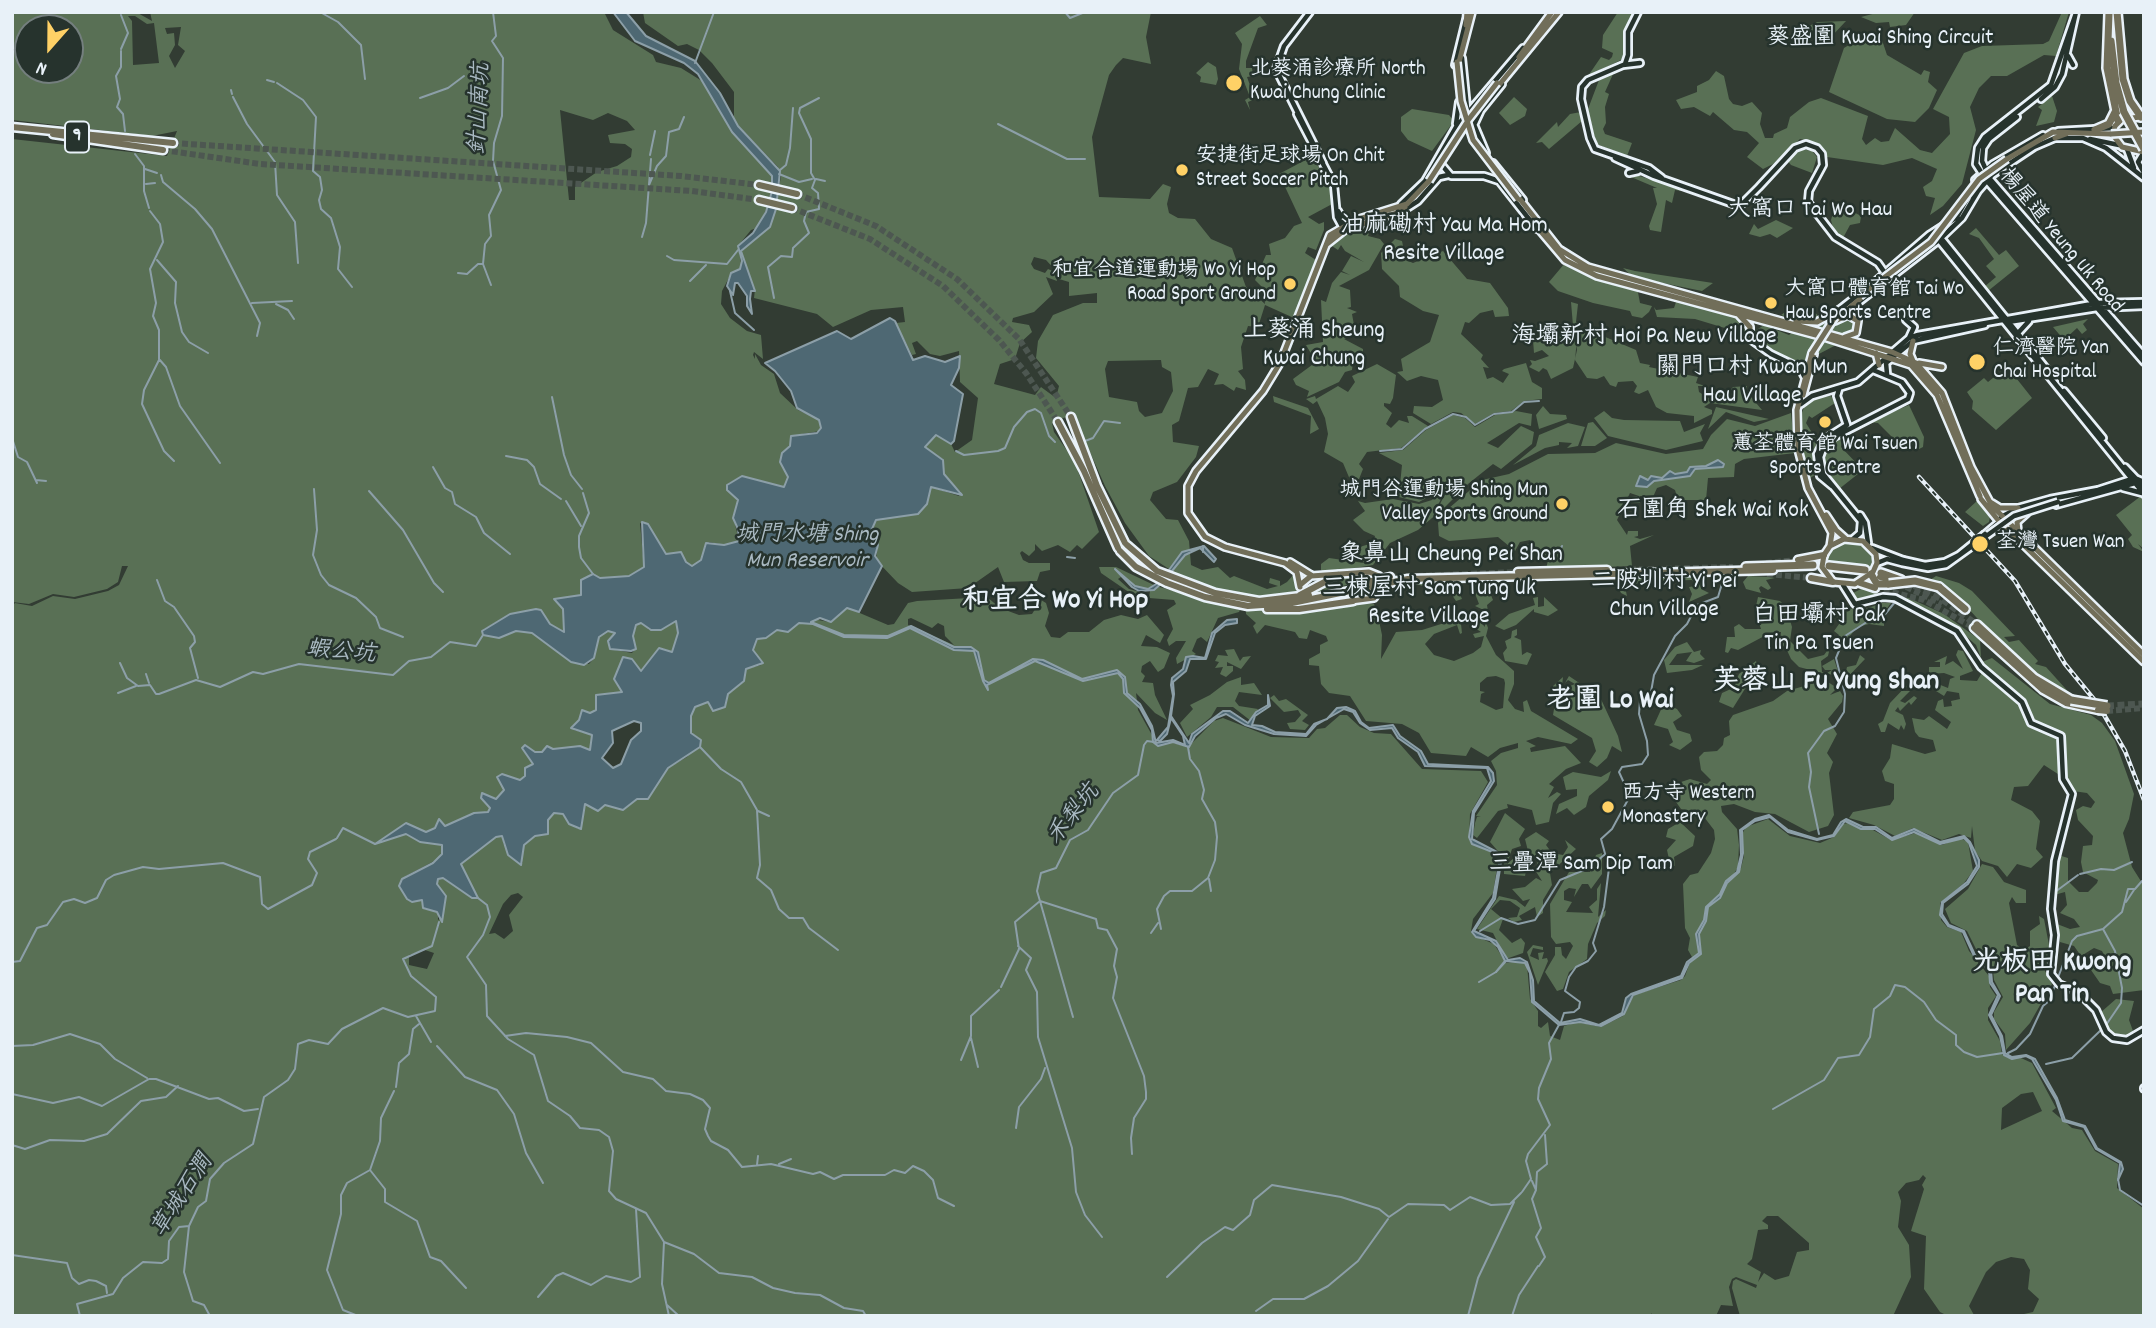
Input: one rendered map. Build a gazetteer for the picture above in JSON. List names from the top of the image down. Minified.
{"streets":{"highway":["9"],"main road":["楊屋道 Yeung Uk Road"]},"districts":["葵盛圍 Kwai Shing Circuit","大窩口 Tai Wo Hau","油麻磡村 Yau Ma Hom Resite Village","上葵涌 Sheung Kwai Chung","海壩新村 Hoi Pa New Village","關門口村 Kwan Mun Hau Village","石圍角 Shek Wai Kok","象鼻山 Cheung Pei Shan","二陂圳村 Yi Pei Chun Village","三棟屋村 Sam Tung Uk Resite Village","和宜合 Wo Yi Hop","白田壩村 Pak Tin Pa Tsuen","芙蓉山 Fu Yung Shan","老圍 Lo Wai","三疊潭 Sam Dip Tam","光板田 Kwong Pan Tin"],"water":["針山南坑","城門水塘 Shing Mun Reservoir","蝦公坑","禾梨坑","草城石澗"],"places":["北葵涌診療所 North Kwai Chung Clinic","安捷街足球場 On Chit Street Soccer Pitch","和宜合道運動場 Wo Yi Hop Road Sport Ground","大窩口體育館 Tai Wo Hau Sports Centre","仁濟醫院 Yan Chai Hospital","蕙荃體育館 Wai Tsuen Sports Centre","城門谷運動場 Shing Mun Valley Sports Ground","荃灣 Tsuen Wan","西方寺 Western Monastery"],"north":"bottom"}
